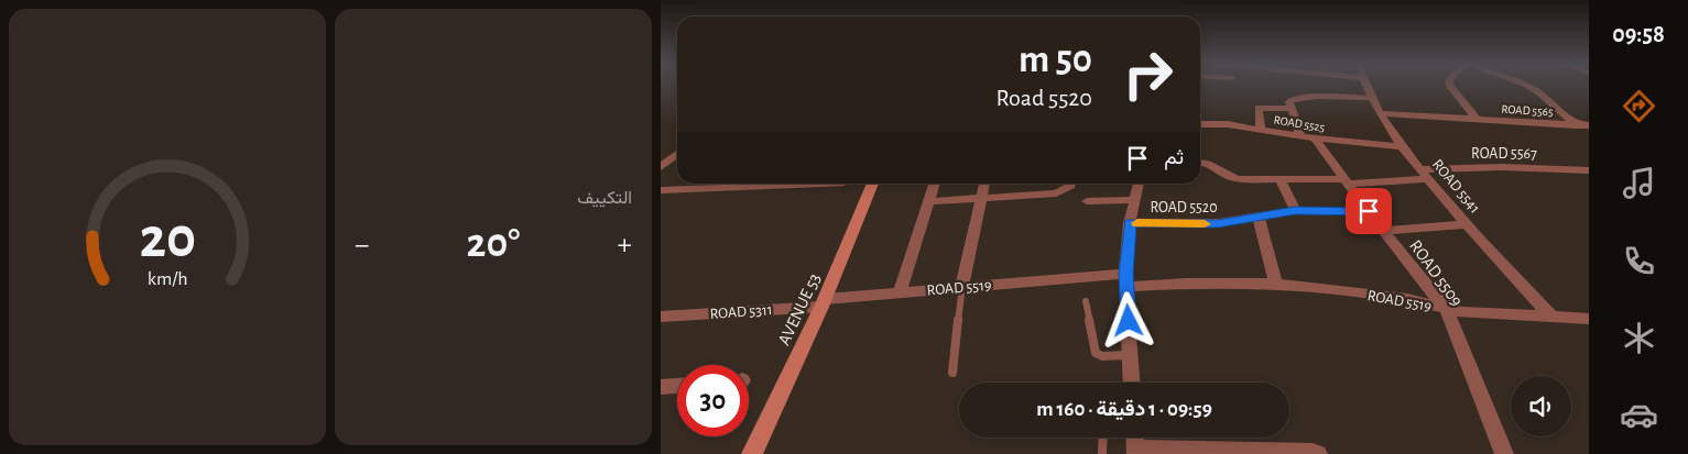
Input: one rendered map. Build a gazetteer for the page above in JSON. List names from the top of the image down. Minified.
{"streets":{"street":["ROAD 5565","ROAD 5525","ROAD 5567","ROAD 5541","ROAD 5520","ROAD 5509","ROAD 5519","AVENUE 53","ROAD 5311"]},"crossings":[["ROAD 5565","ROAD 5541"],["ROAD 5525","ROAD 5541"],["ROAD 5525","ROAD 5509"],["ROAD 5567","ROAD 5541"],["ROAD 5541","ROAD 5519"],["ROAD 5520","ROAD 5509"],["ROAD 5509","ROAD 5519"],["ROAD 5519","AVENUE 53"],["ROAD 5519","ROAD 5311"],["AVENUE 53","ROAD 5311"]],"page":{"tabs":"09:58","tile":"التكييف","turn":["50 m","Road 5520"],"then":"ثم","heat":["−","20°","+"],"limit":"30","trip":"09:59 · 1 دقيقة · 160 m","gauge":["20","km/h"]}}
